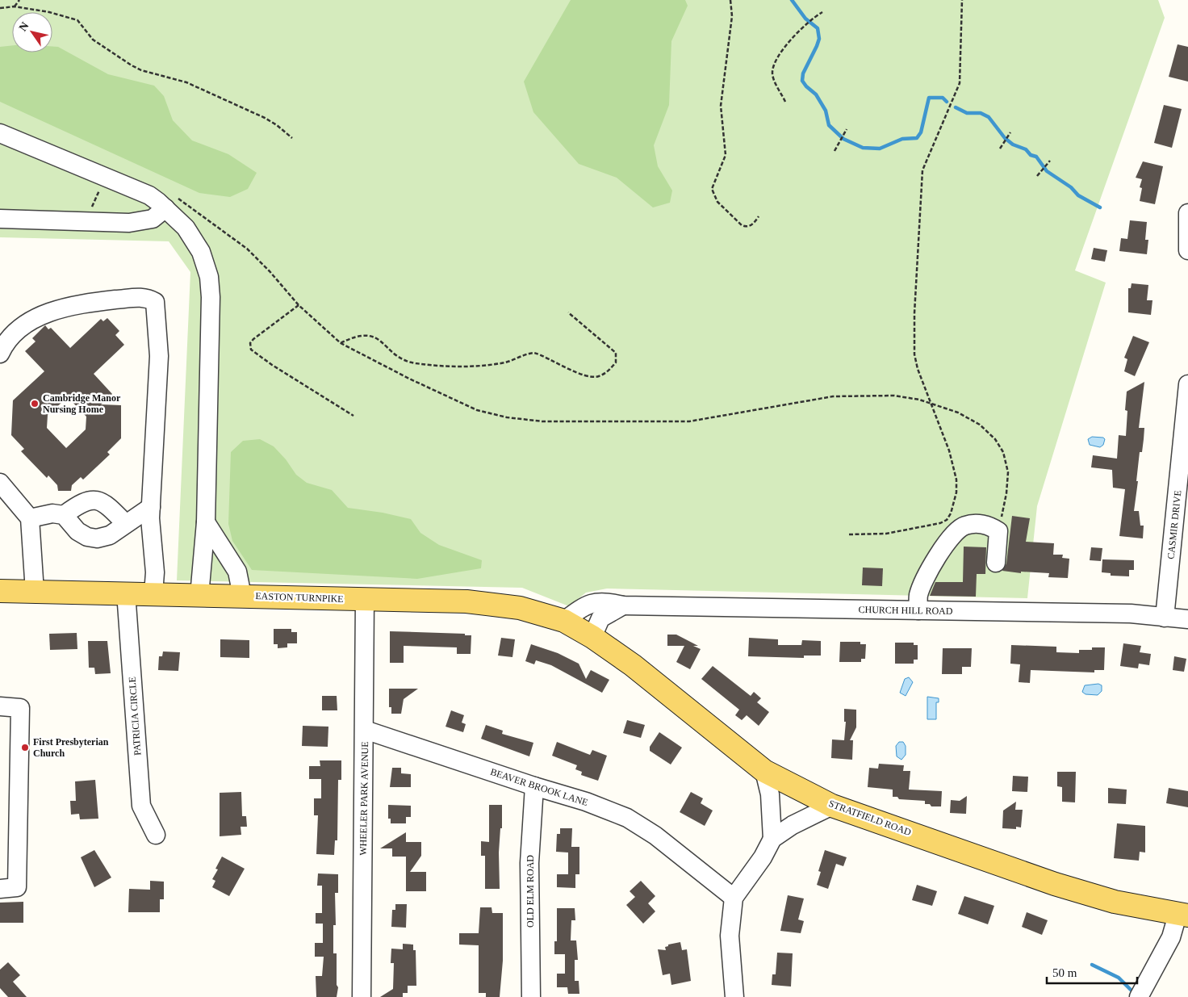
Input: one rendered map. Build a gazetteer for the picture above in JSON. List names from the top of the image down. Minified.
{"streets":{"main road":["EASTON TURNPIKE","STRATFIELD ROAD"],"street":["CASMIR DRIVE","CHURCH HILL ROAD","PATRICIA CIRCLE","BEAVER BROOK LANE","WHEELER PARK AVENUE","OLD ELM ROAD"]},"crossings":[["CASMIR DRIVE","CHURCH HILL ROAD"],["EASTON TURNPIKE","CHURCH HILL ROAD"],["EASTON TURNPIKE","PATRICIA CIRCLE"],["EASTON TURNPIKE","WHEELER PARK AVENUE"],["EASTON TURNPIKE","STRATFIELD ROAD"],["BEAVER BROOK LANE","WHEELER PARK AVENUE"],["BEAVER BROOK LANE","OLD ELM ROAD"]],"places":["Cambridge Manor Nursing Home","First Presbyterian Church"],"scale_bar":"50 m","north":"top left"}
